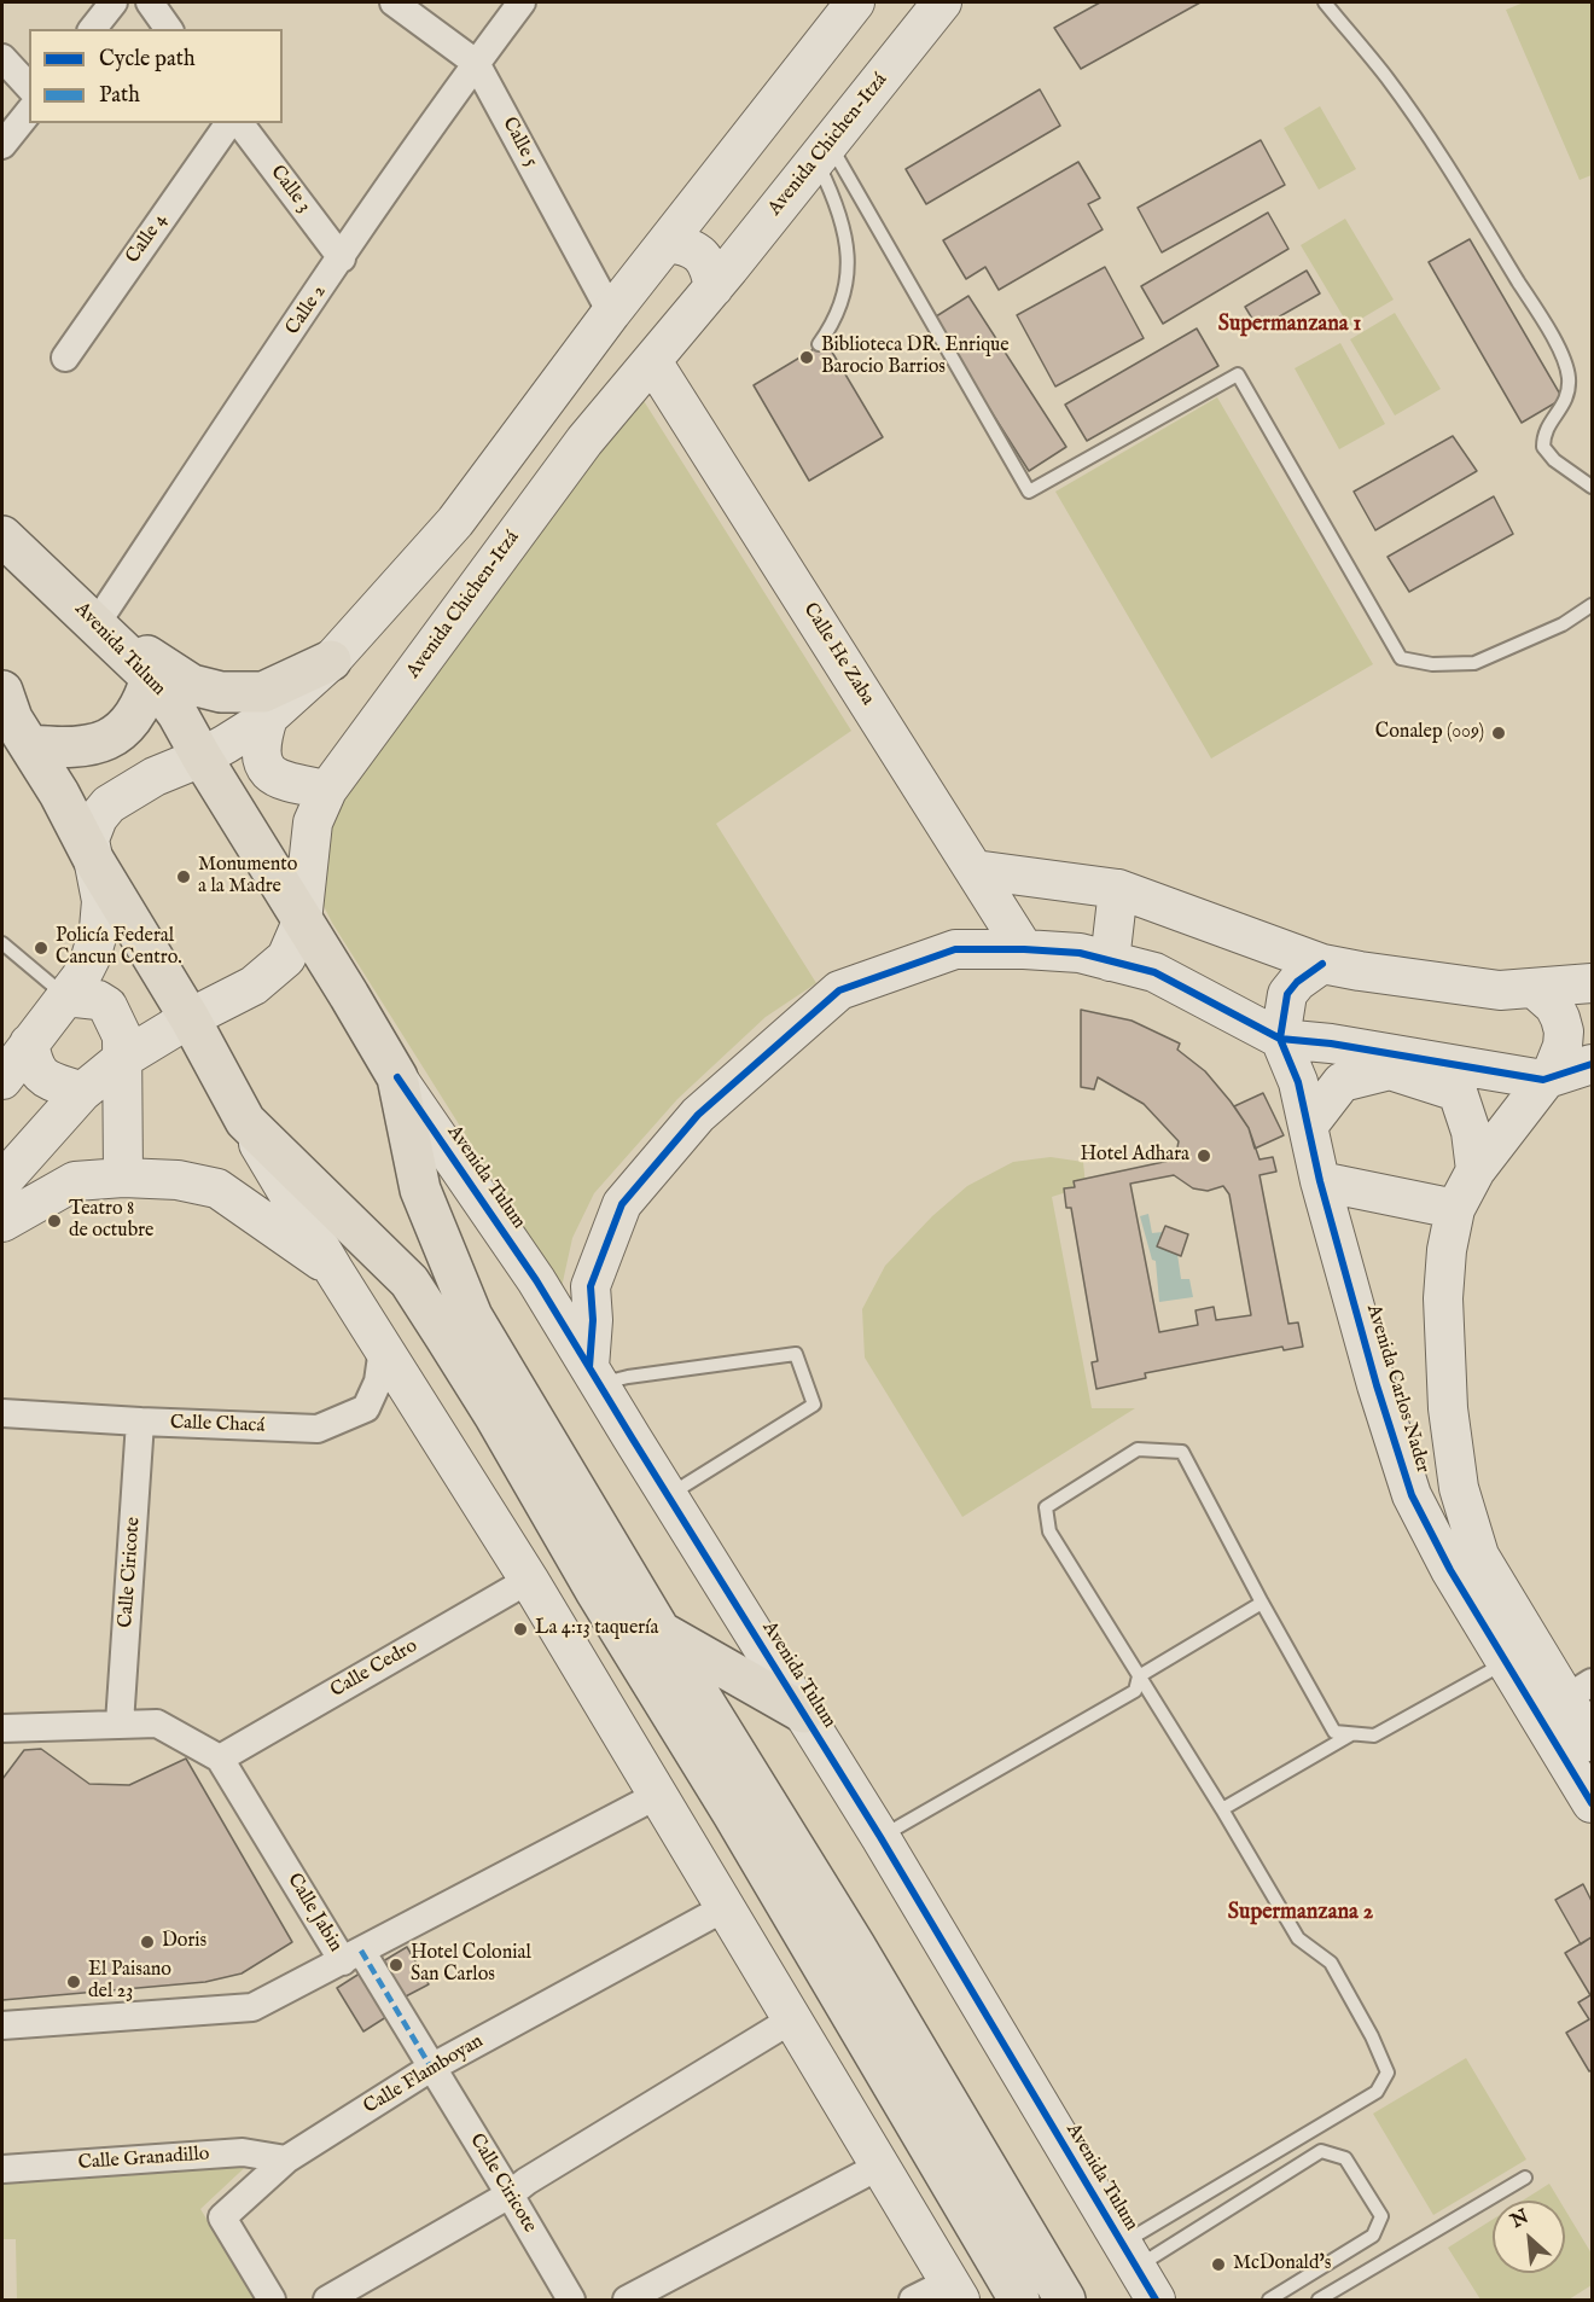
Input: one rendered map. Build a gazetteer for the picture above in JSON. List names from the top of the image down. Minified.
{"streets":{"main road":["Avenida Tulum"],"street":["Calle 5","Avenida Chichen-Itzá","Calle 3","Calle 4","Calle 2","Calle He Zaba","Avenida Carlos Nader","Calle Chacá","Calle Ciricote","Calle Cedro","Calle Jabin","Calle Flamboyan","Calle Granadillo"]},"crossings":[["Calle 5","Calle 2"],["Avenida Chichen-Itzá","Avenida Tulum"],["Avenida Chichen-Itzá","Calle He Zaba"],["Calle 3","Calle 2"],["Calle 2","Avenida Tulum"],["Calle Chacá","Calle Ciricote"],["Calle Ciricote","Calle Jabin"],["Calle Ciricote","Calle Flamboyan"],["Calle Cedro","Calle Jabin"],["Calle Flamboyan","Calle Granadillo"]],"districts":["Supermanzana 1","Supermanzana 2"],"places":["Biblioteca DR. Enrique Barocio Barrios","Conalep (009)","Monumento a la Madre","Policía Federal Cancun Centro.","Hotel Adhara","Teatro 8 de octubre","La 4:13 taquería","Doris","Hotel Colonial San Carlos","El Paisano del 23","McDonald's"],"legend":["Cycle path","Path"],"north":"top left"}
